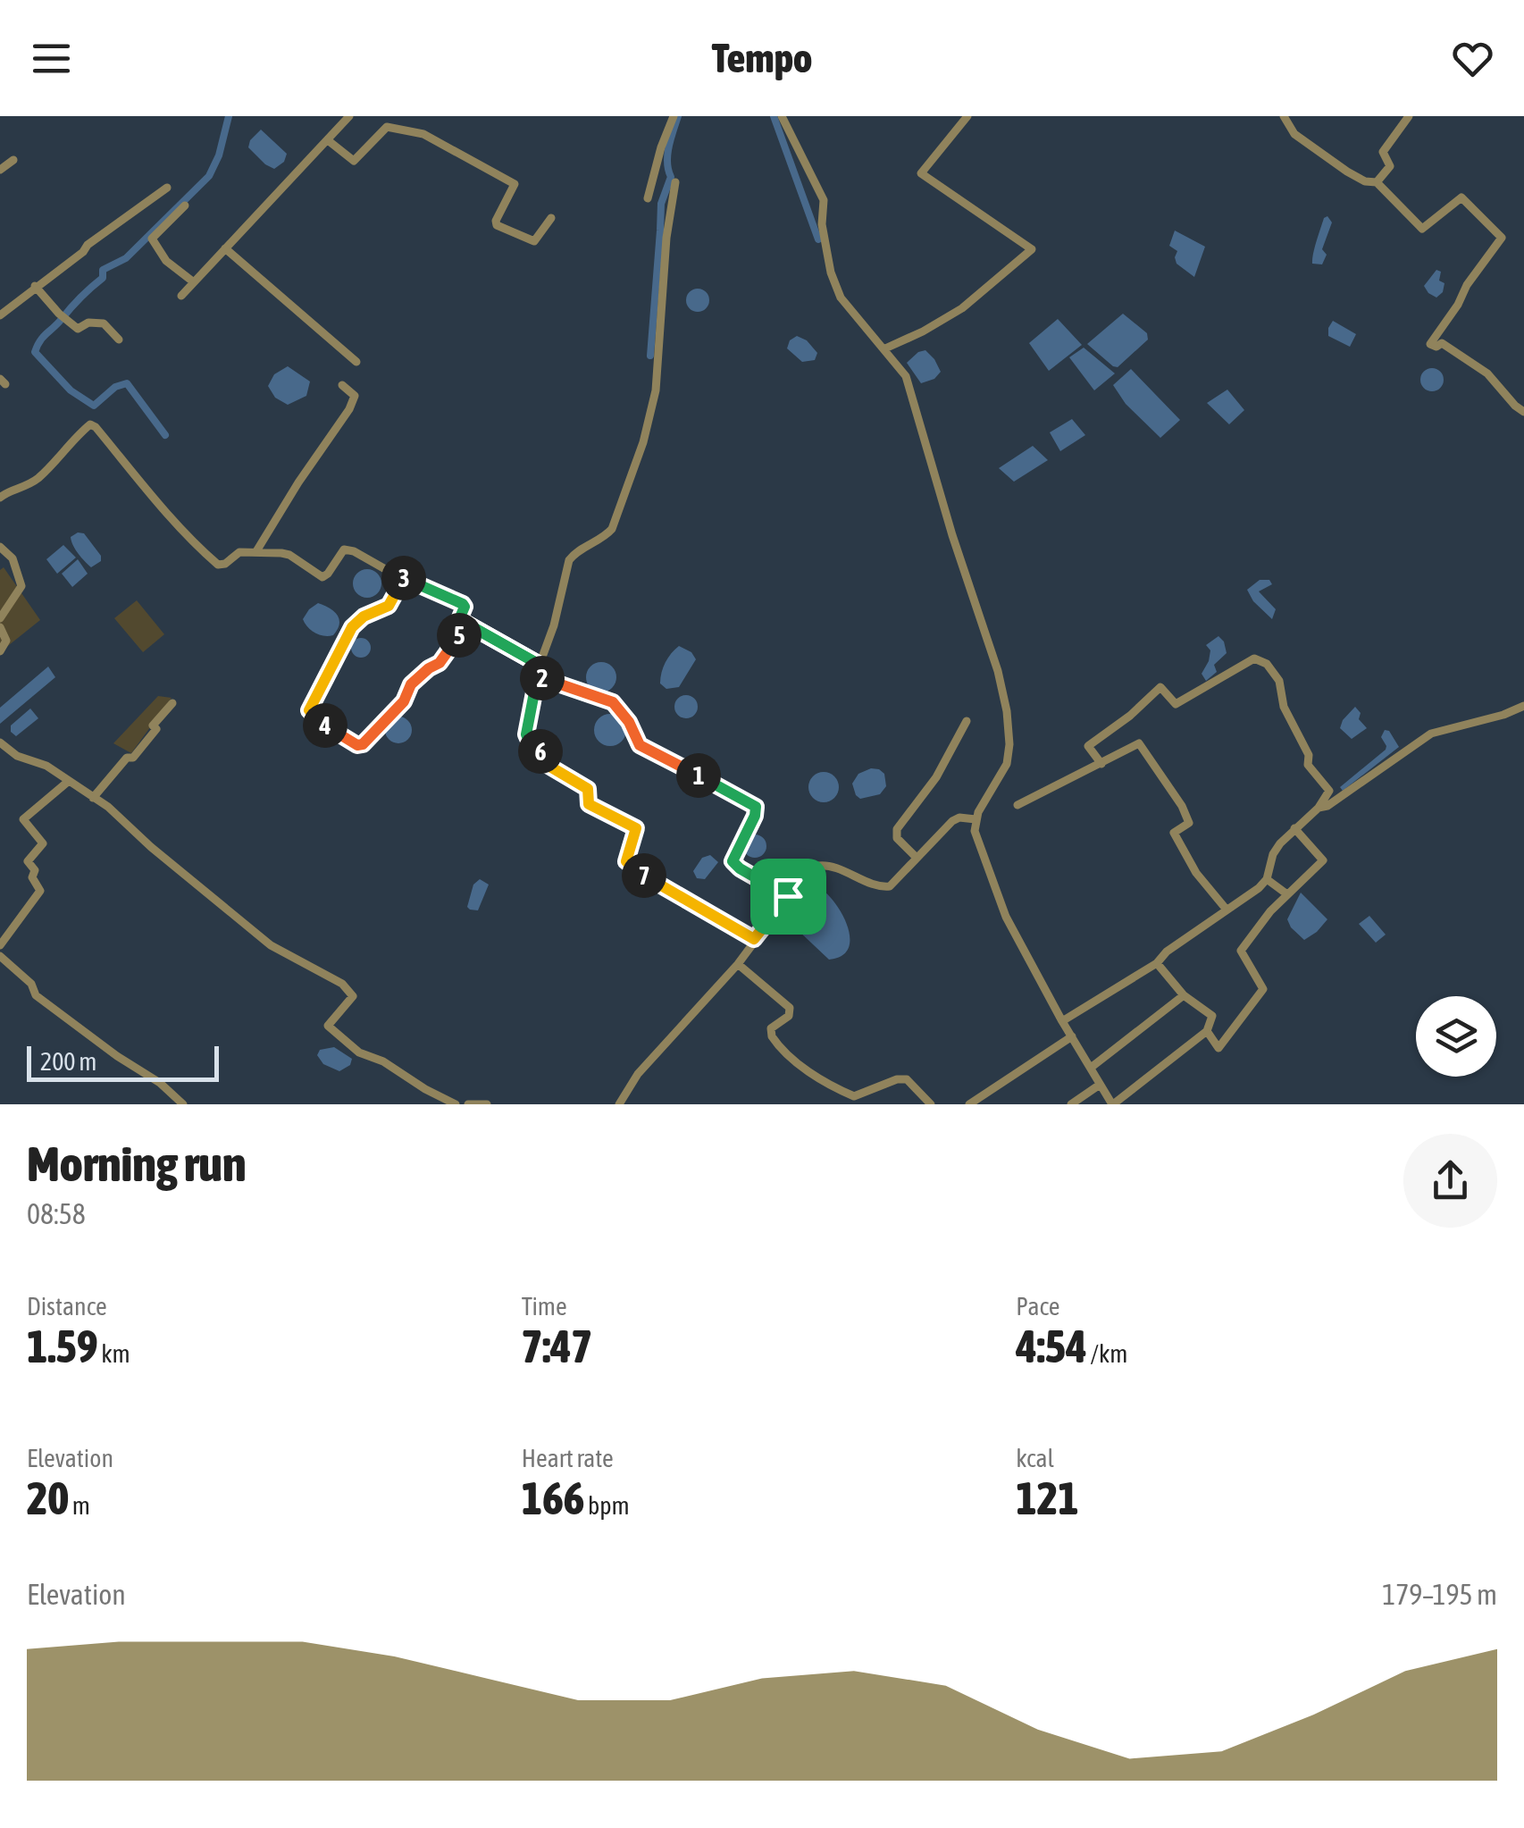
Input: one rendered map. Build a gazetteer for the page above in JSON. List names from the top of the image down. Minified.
{"scale_bar":"200 m","page":{"header":"Tempo","pins":["3","5","2","4","6","1","7"],"scale":"200 m","heading":["Morning run","08:58"],"stats":[["Distance","1.59 km"],["Time","7:47"],["Pace","4:54 /km"],["Elevation","20 m"],["Heart rate","166 bpm"],["kcal","121"]],"chart":["Elevation","179–195 m"]}}
